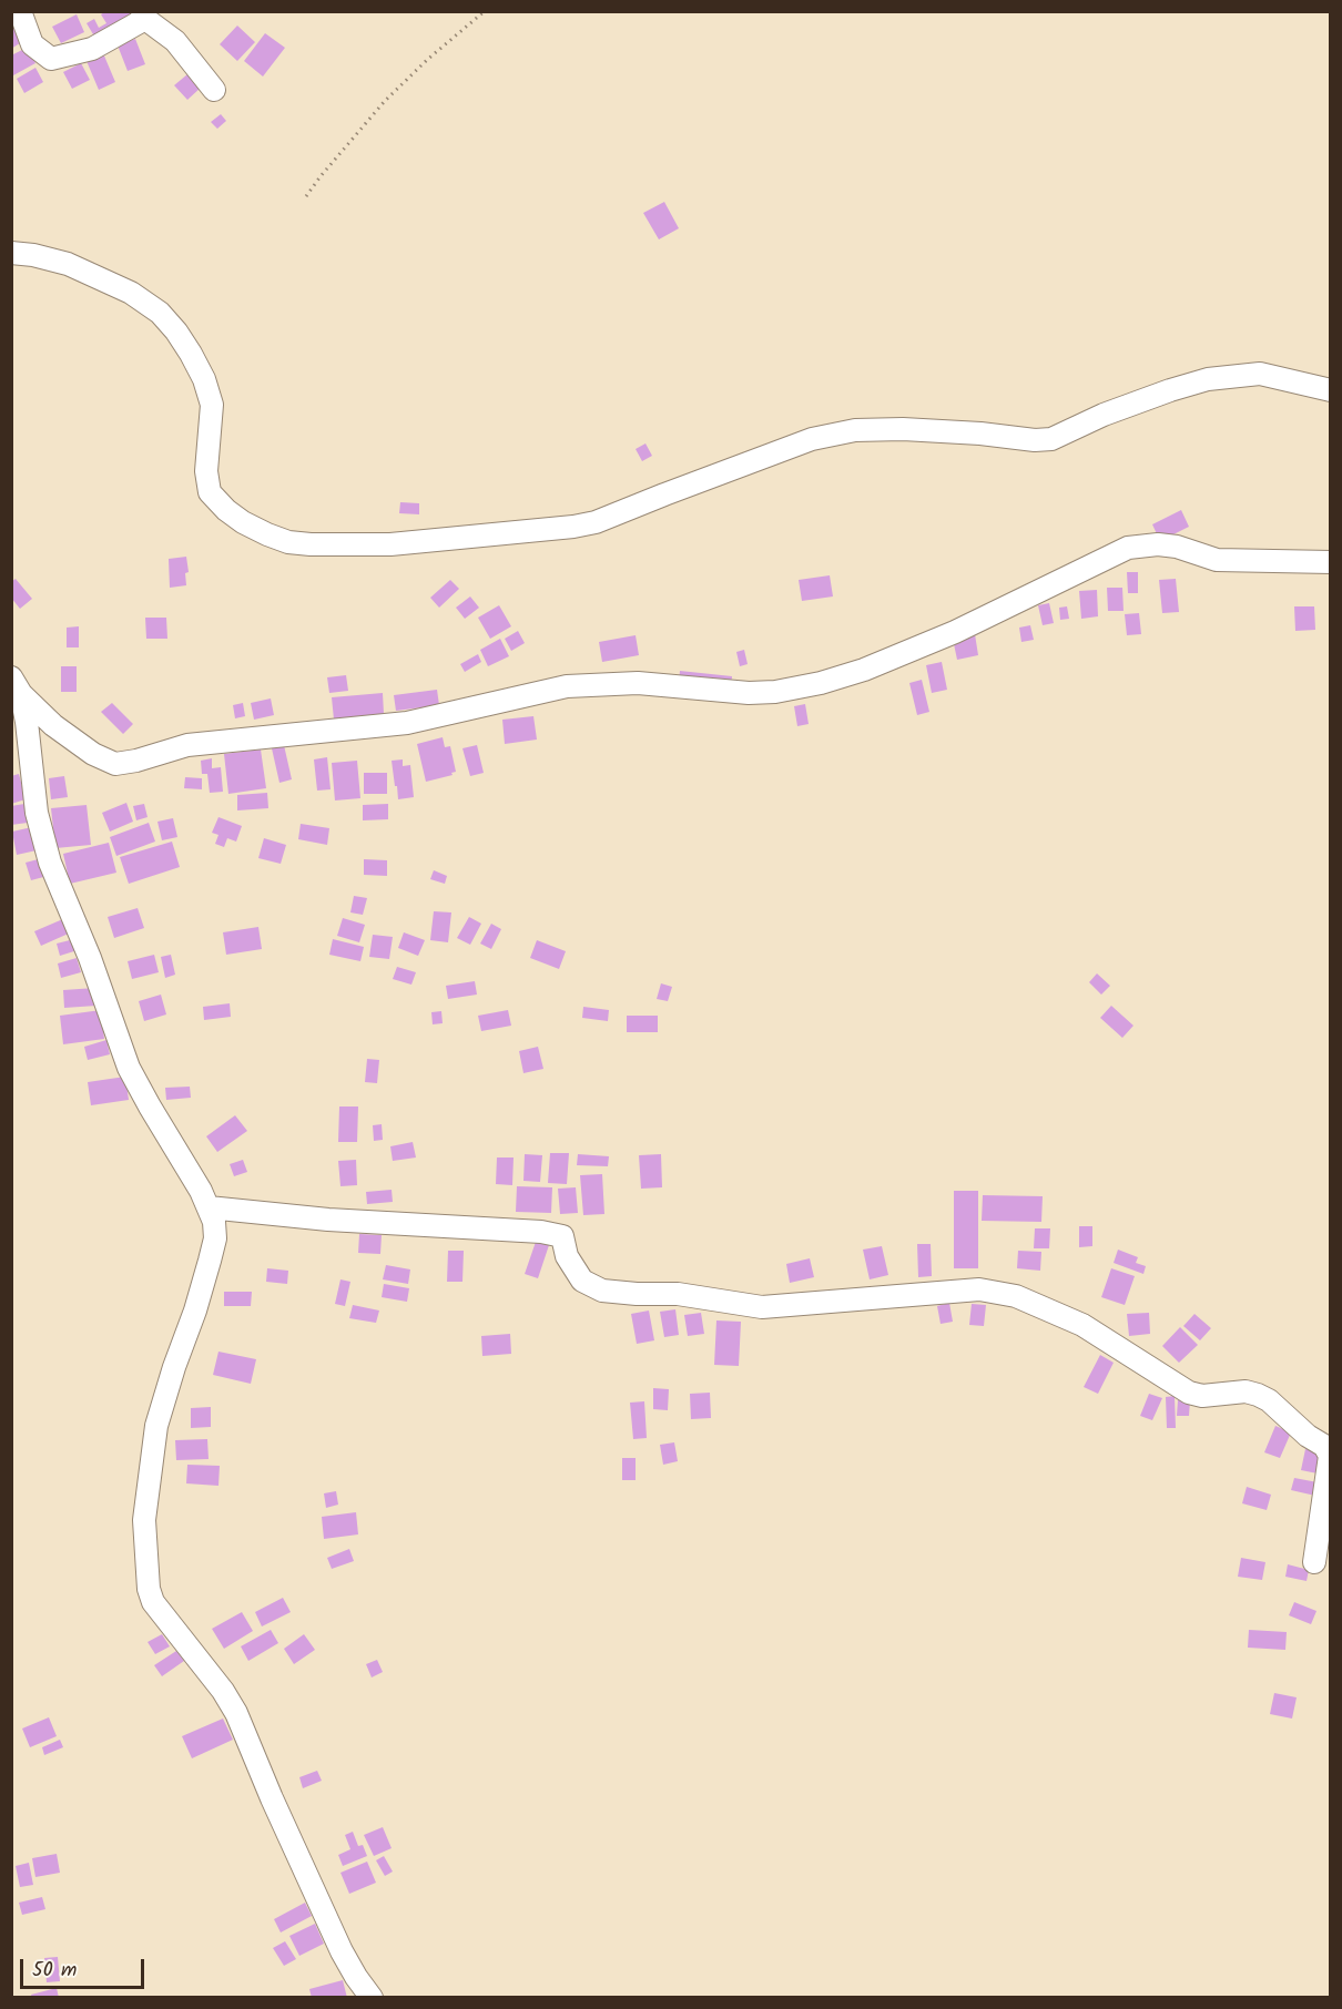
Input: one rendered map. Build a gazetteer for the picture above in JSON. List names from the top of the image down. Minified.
{"scale_bar":"50 m"}
